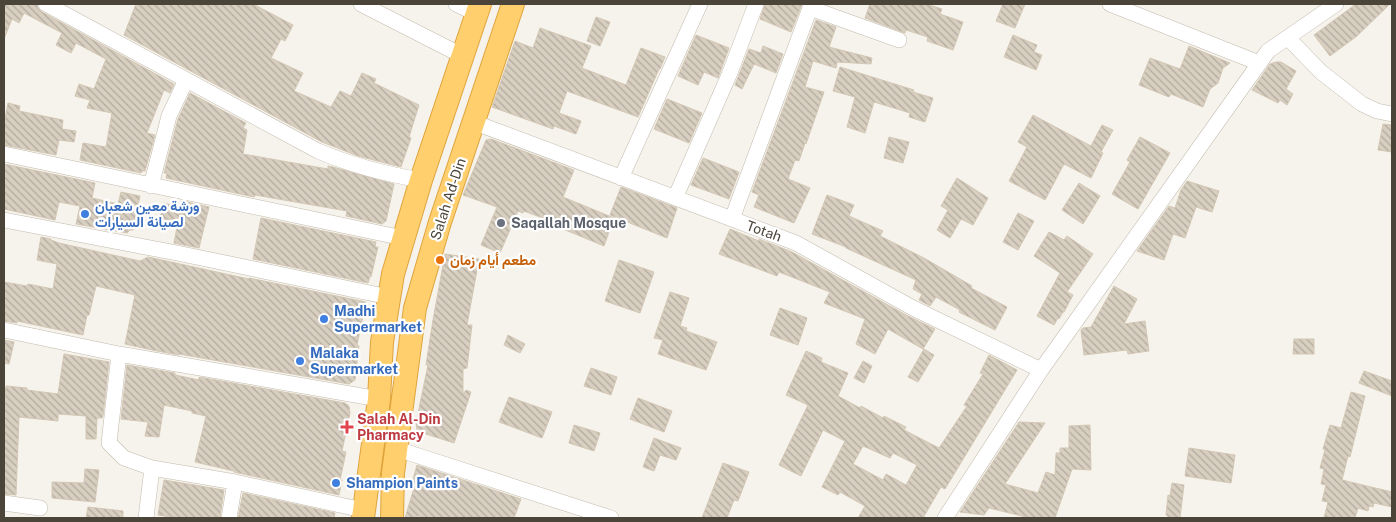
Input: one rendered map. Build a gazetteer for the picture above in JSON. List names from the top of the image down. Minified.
{"streets":{"highway":["Salah Ad-Din"],"street":["Totah"]},"crossings":[["Salah Ad-Din","Totah"]],"places":{"other":["ورشة معين شعبان لصيانة السيارات","Saqallah Mosque","مطعم أيام زمان","Madhi Supermarket","Malaka Supermarket","Shampion Paints"],"health":["Salah Al-Din Pharmacy"]}}
